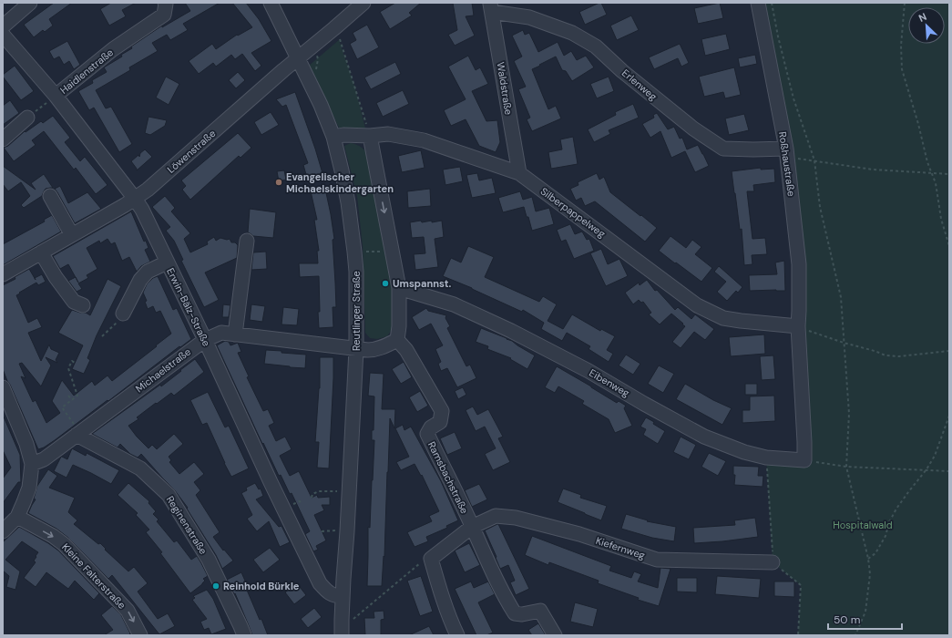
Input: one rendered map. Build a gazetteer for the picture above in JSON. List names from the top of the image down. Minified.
{"streets":{"street":["Haidlenstraße","Erlenweg","Waldstraße","Löwenstraße","Roßhaustraße","Silberpappelweg","Erwin-Bälz-Straße","Reutlinger Straße","Michaelstraße","Eibenweg","Ramsbachstraße","Reginenstraße","Kiefernweg","Kleine Falterstraße"]},"crossings":[["Haidlenstraße","Erwin-Bälz-Straße"],["Erlenweg","Waldstraße"],["Erlenweg","Roßhaustraße"],["Waldstraße","Silberpappelweg"],["Löwenstraße","Erwin-Bälz-Straße"],["Löwenstraße","Reutlinger Straße"],["Roßhaustraße","Silberpappelweg"],["Roßhaustraße","Eibenweg"],["Silberpappelweg","Reutlinger Straße"],["Erwin-Bälz-Straße","Reutlinger Straße"],["Erwin-Bälz-Straße","Michaelstraße"],["Reutlinger Straße","Michaelstraße"],["Michaelstraße","Reginenstraße"],["Ramsbachstraße","Kiefernweg"]],"one_way":["Kleine Falterstraße"],"parks":["Hospitalwald"],"places":["Evangelischer Michaelskindergarten","Umspannst.","Reinhold Bürkle"],"scale_bar":"50 m","north":"top left"}
